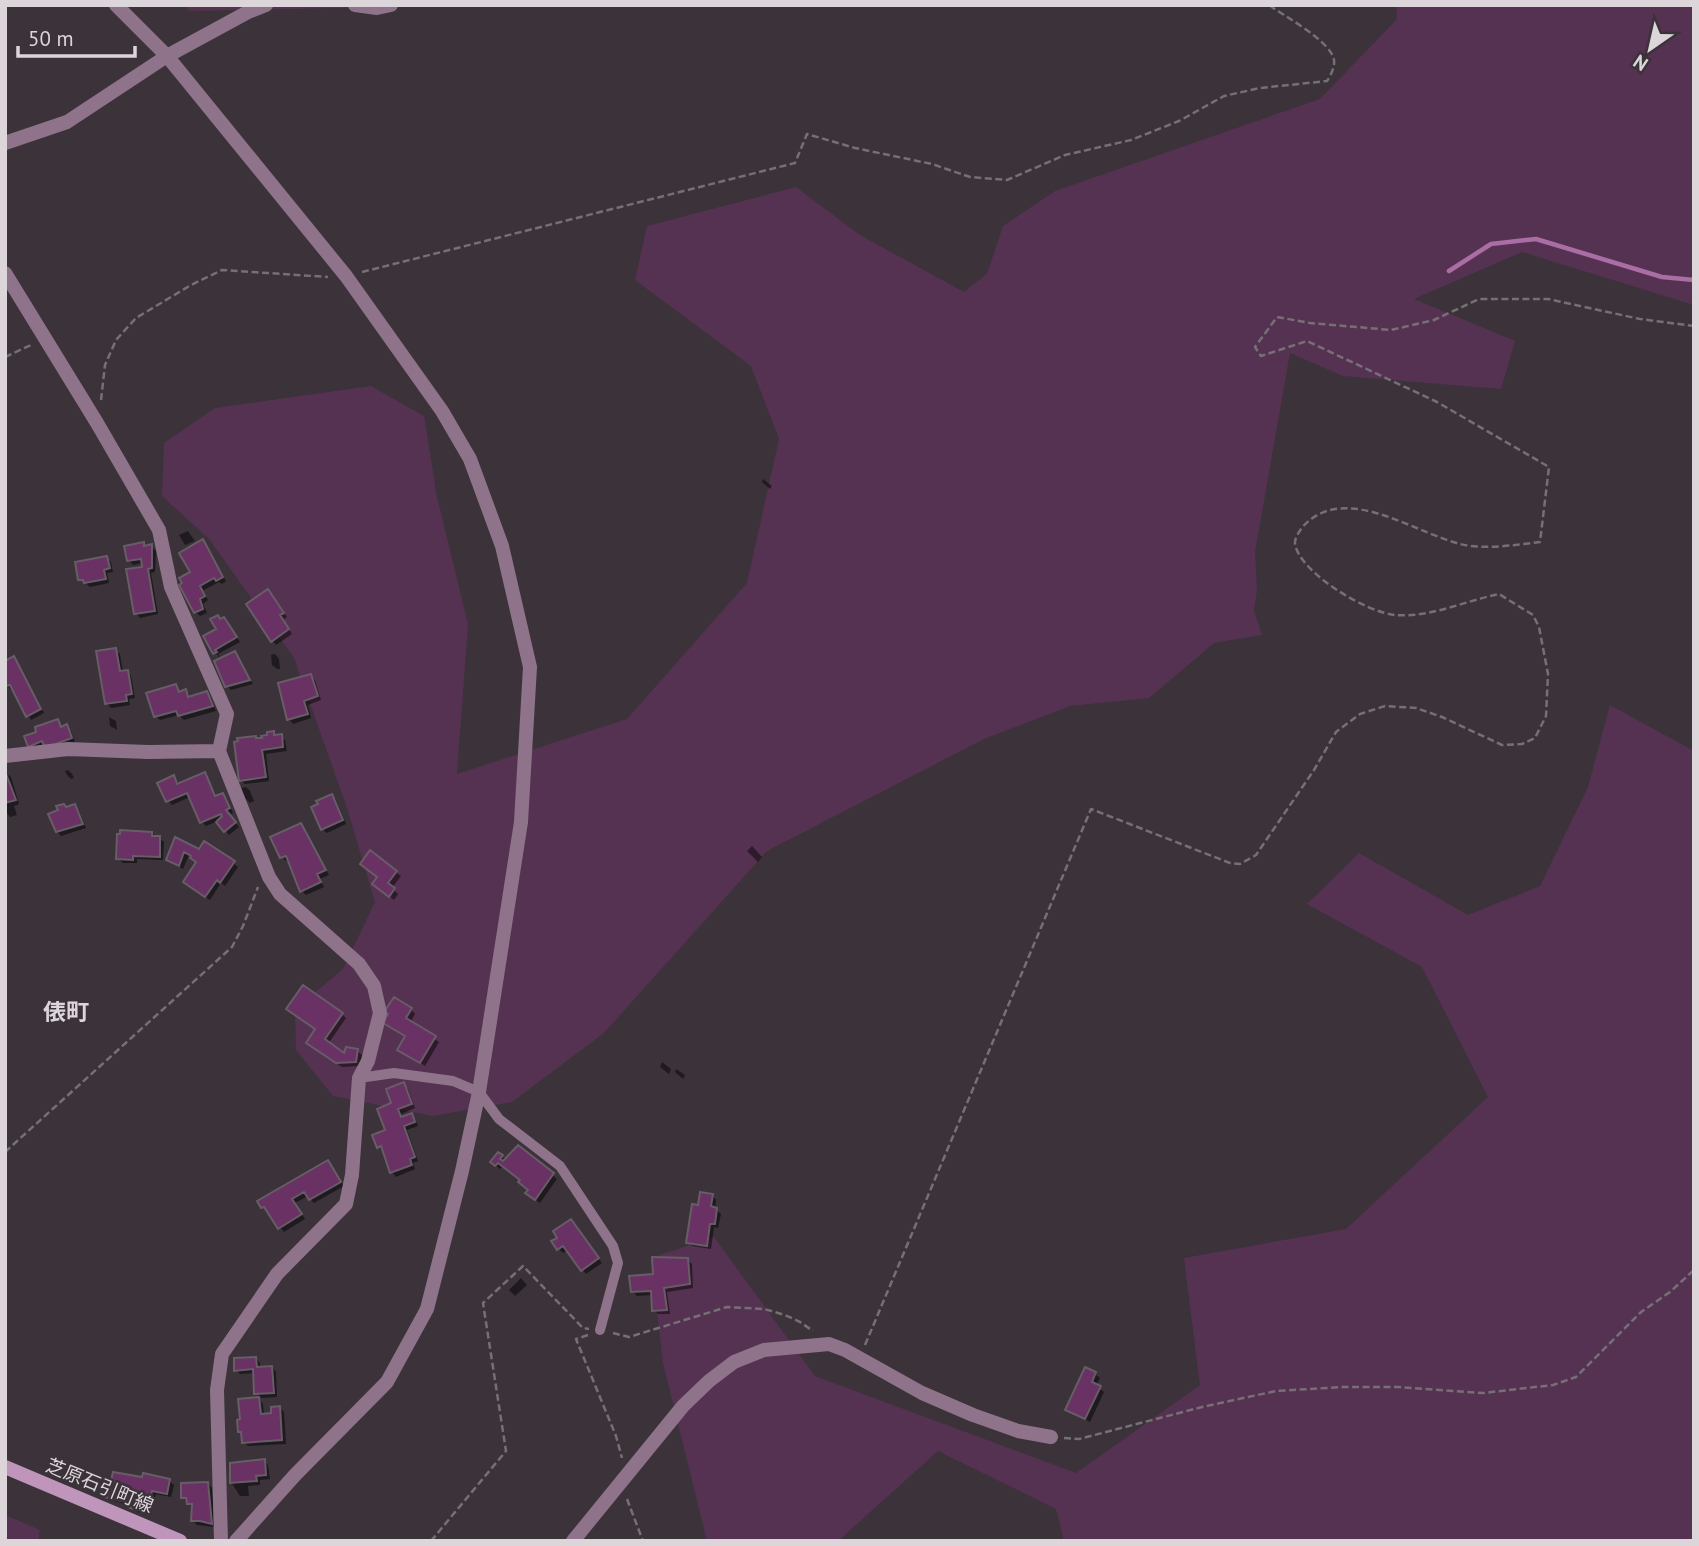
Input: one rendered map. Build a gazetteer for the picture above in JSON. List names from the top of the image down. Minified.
{"streets":{"main road":["芝原石引町線"]},"districts":["俵町"],"scale_bar":"50 m","north":"bottom left"}
